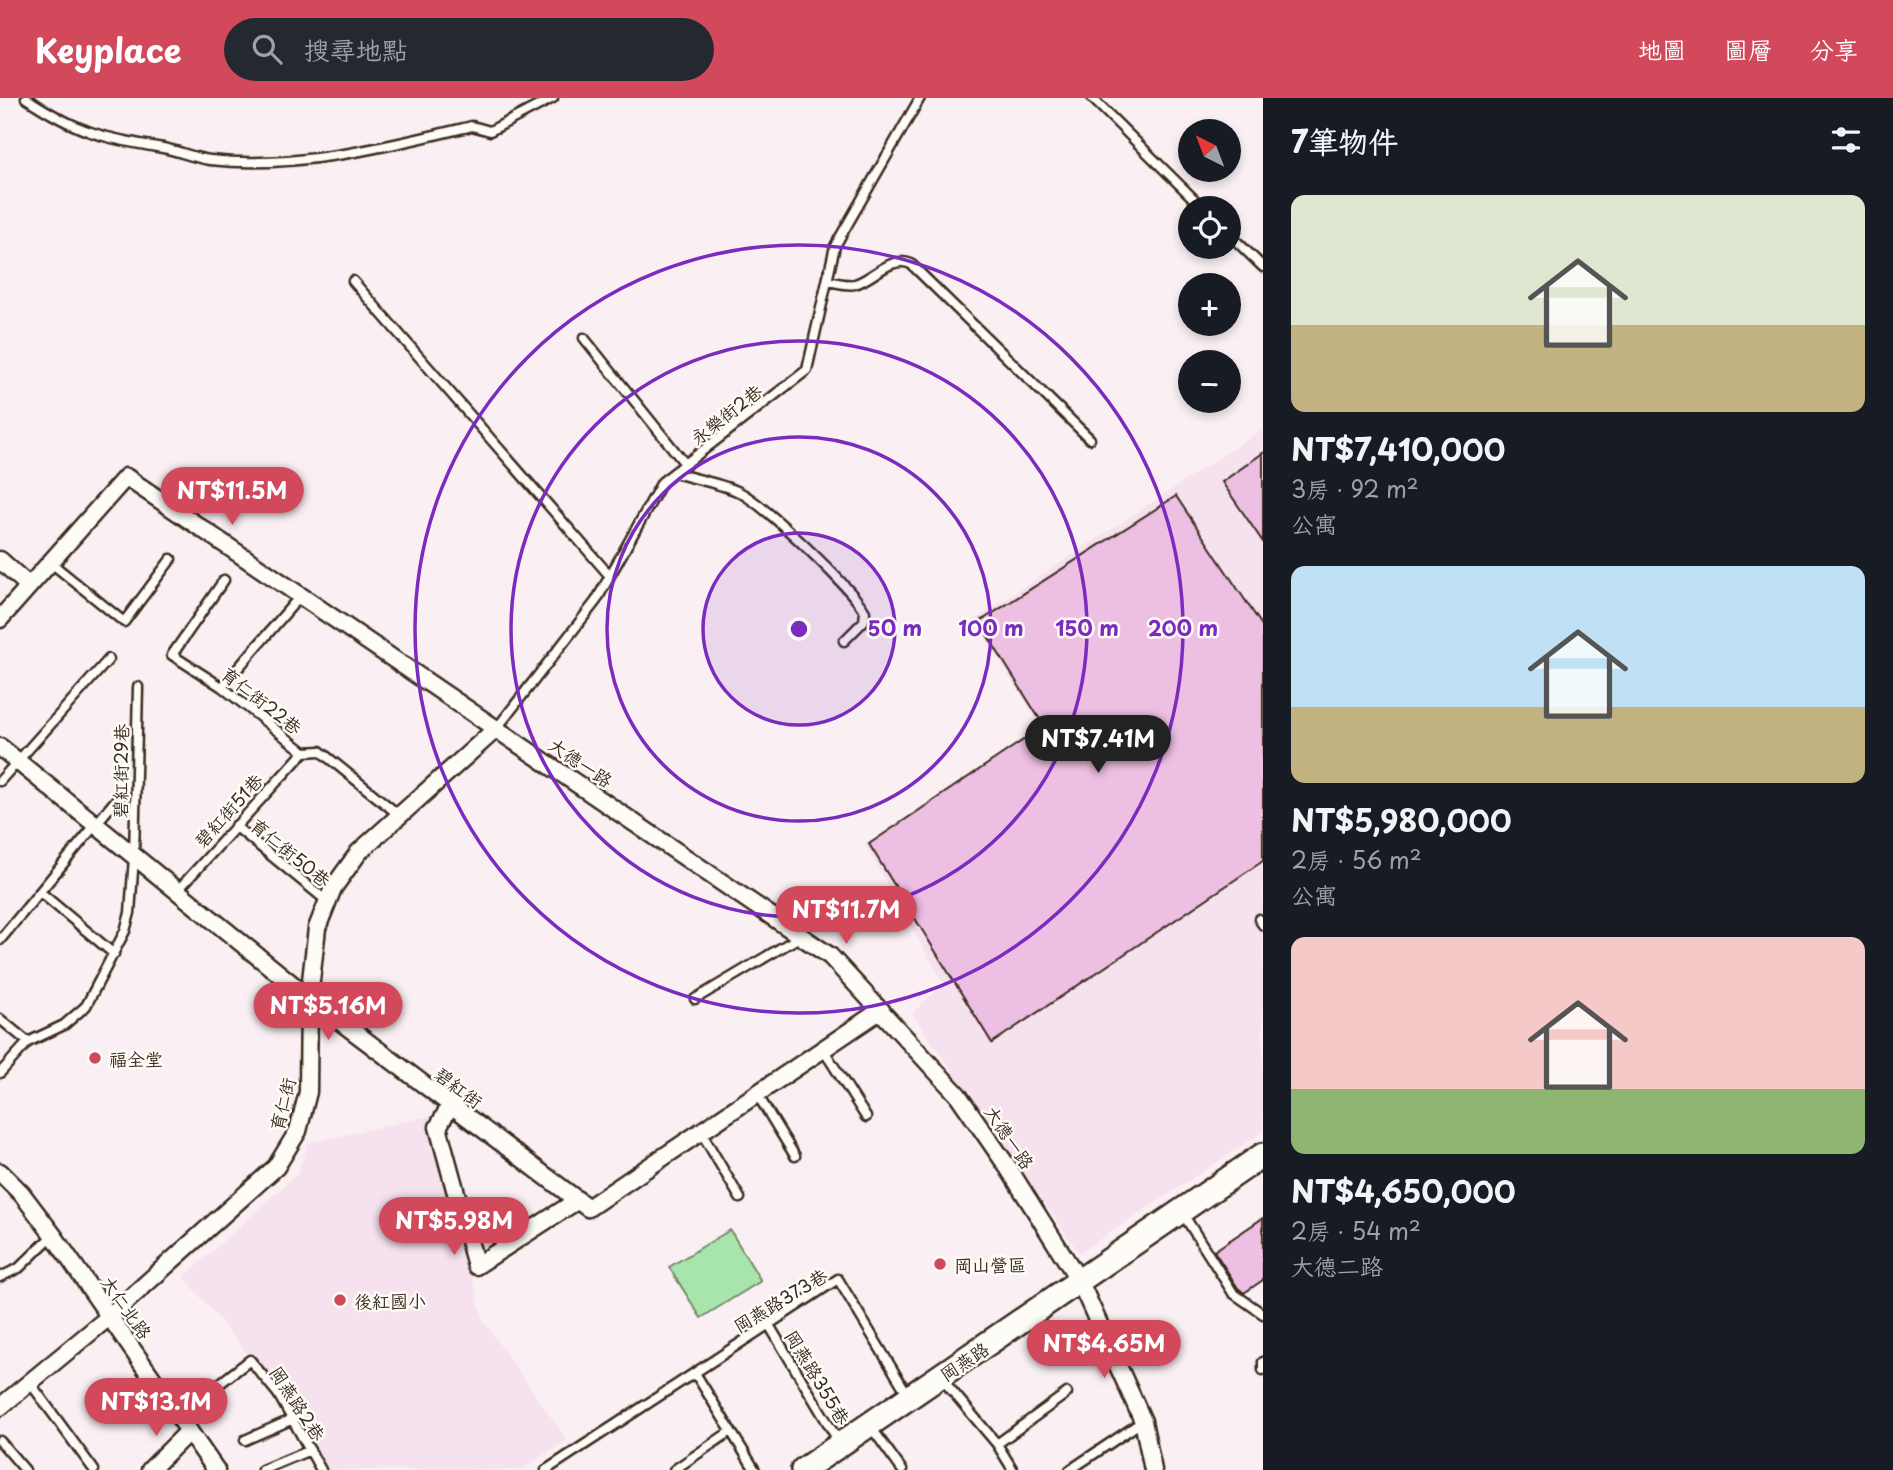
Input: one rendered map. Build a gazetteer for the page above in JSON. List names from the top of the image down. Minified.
{"streets":{"street":["大德一路","碧紅街","育仁街","大仁北路","岡燕路"],"lane":["永樂街2巷","育仁街22巷","碧紅街29巷","碧紅街51巷","育仁街50巷","岡燕路373巷","岡燕路355巷","岡燕路2巷"]},"crossings":[["永樂街2巷","大德一路"],["永樂街2巷","育仁街"],["育仁街22巷","碧紅街51巷"],["育仁街22巷","育仁街"],["大德一路","育仁街"],["大德一路","岡燕路"],["碧紅街29巷","碧紅街"],["碧紅街51巷","育仁街50巷"],["碧紅街51巷","碧紅街"],["育仁街50巷","育仁街"],["碧紅街","育仁街"],["育仁街","大仁北路"],["岡燕路373巷","岡燕路"],["岡燕路373巷","岡燕路355巷"],["大仁北路","岡燕路2巷"],["岡燕路","岡燕路355巷"]],"places":["福全堂","岡山營區","後紅國小"],"north":"top left","page":{"header":"Keyplace","search":"搜尋地點","nav":["地圖","圖層","分享"],"heading":"7筆物件","map_buttons":["+","−"],"list":[{"name":"NT$7,410,000","note":"3房 · 92 m² · 公寓"},{"name":"NT$5,980,000","note":"2房 · 56 m² · 公寓"},{"name":"NT$4,650,000","note":"2房 · 54 m² · 大德二路"}],"price":["NT$11.5M","NT$7.41M","NT$11.7M","NT$5.16M","NT$5.98M","NT$4.65M","NT$13.1M"]},"rings":["50 m","100 m","150 m","200 m"]}
